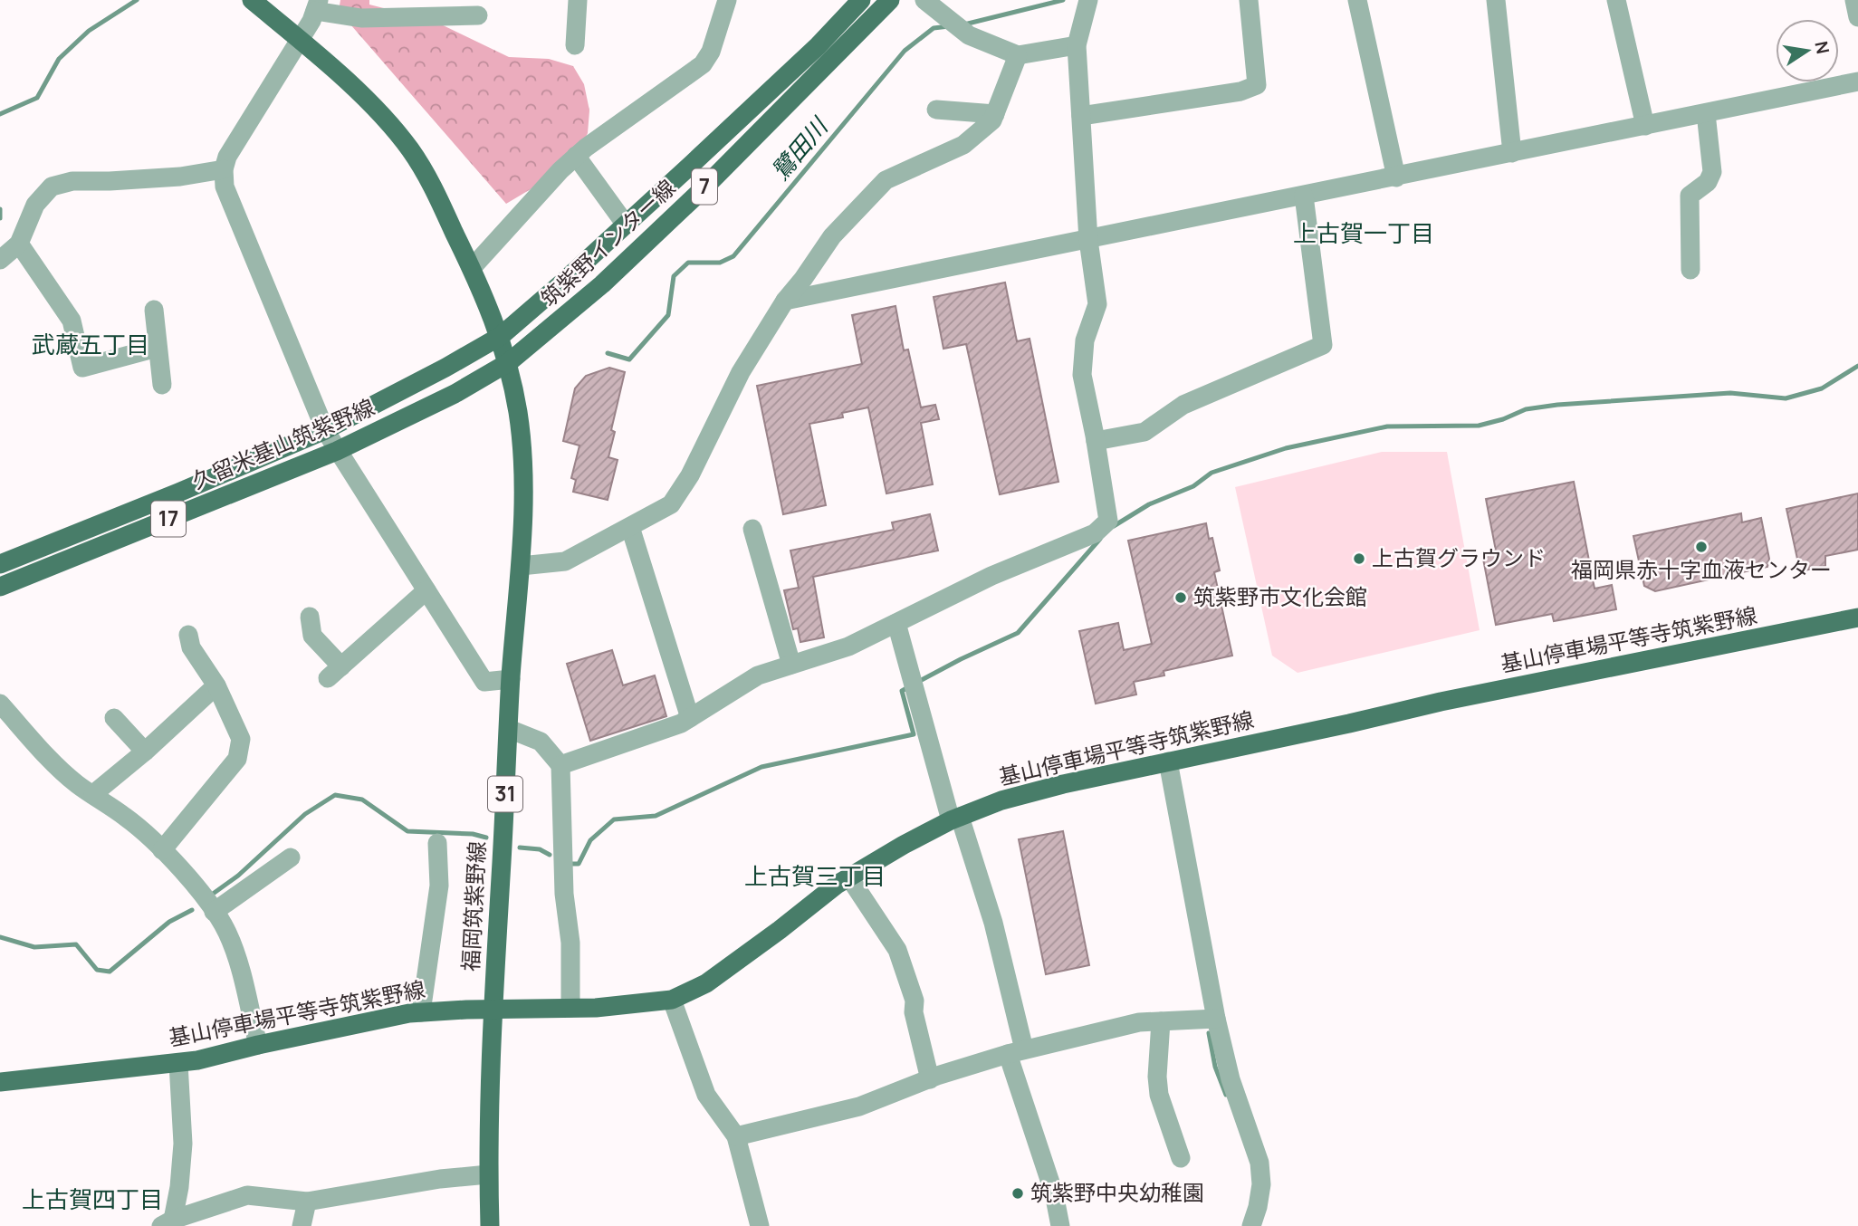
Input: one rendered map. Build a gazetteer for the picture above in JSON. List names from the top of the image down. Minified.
{"streets":{"main road":["7","筑紫野インター線","久留米基山筑紫野線","17","基山停車場平等寺筑紫野線","31","福岡筑紫野線"]},"crossings":[["筑紫野インター線","久留米基山筑紫野線"],["筑紫野インター線","福岡筑紫野線"],["久留米基山筑紫野線","福岡筑紫野線"],["基山停車場平等寺筑紫野線","福岡筑紫野線"]],"districts":["上古賀一丁目","武蔵五丁目","上古賀三丁目","上古賀四丁目"],"water":["鷺田川"],"places":["福岡県赤十字血液センター","上古賀グラウンド","筑紫野市文化会館","筑紫野中央幼稚園"],"north":"right"}
